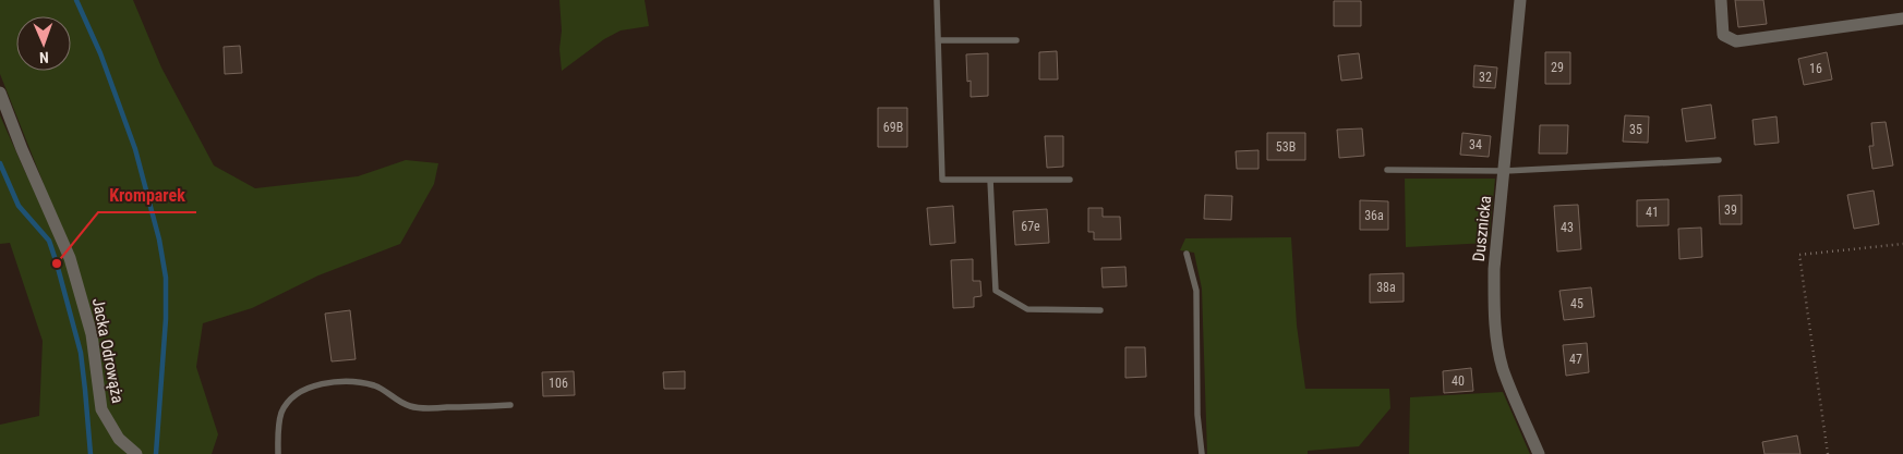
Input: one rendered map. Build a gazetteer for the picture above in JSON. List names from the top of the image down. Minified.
{"streets":{"street":["Dusznicka","Jacka Odrowąża"]},"places":["Kromparek"],"house_numbers":["29","16","32","69B","35","34","53B","39","41","36a","67e","43","38a","45","47","40","106"],"north":"bottom"}
